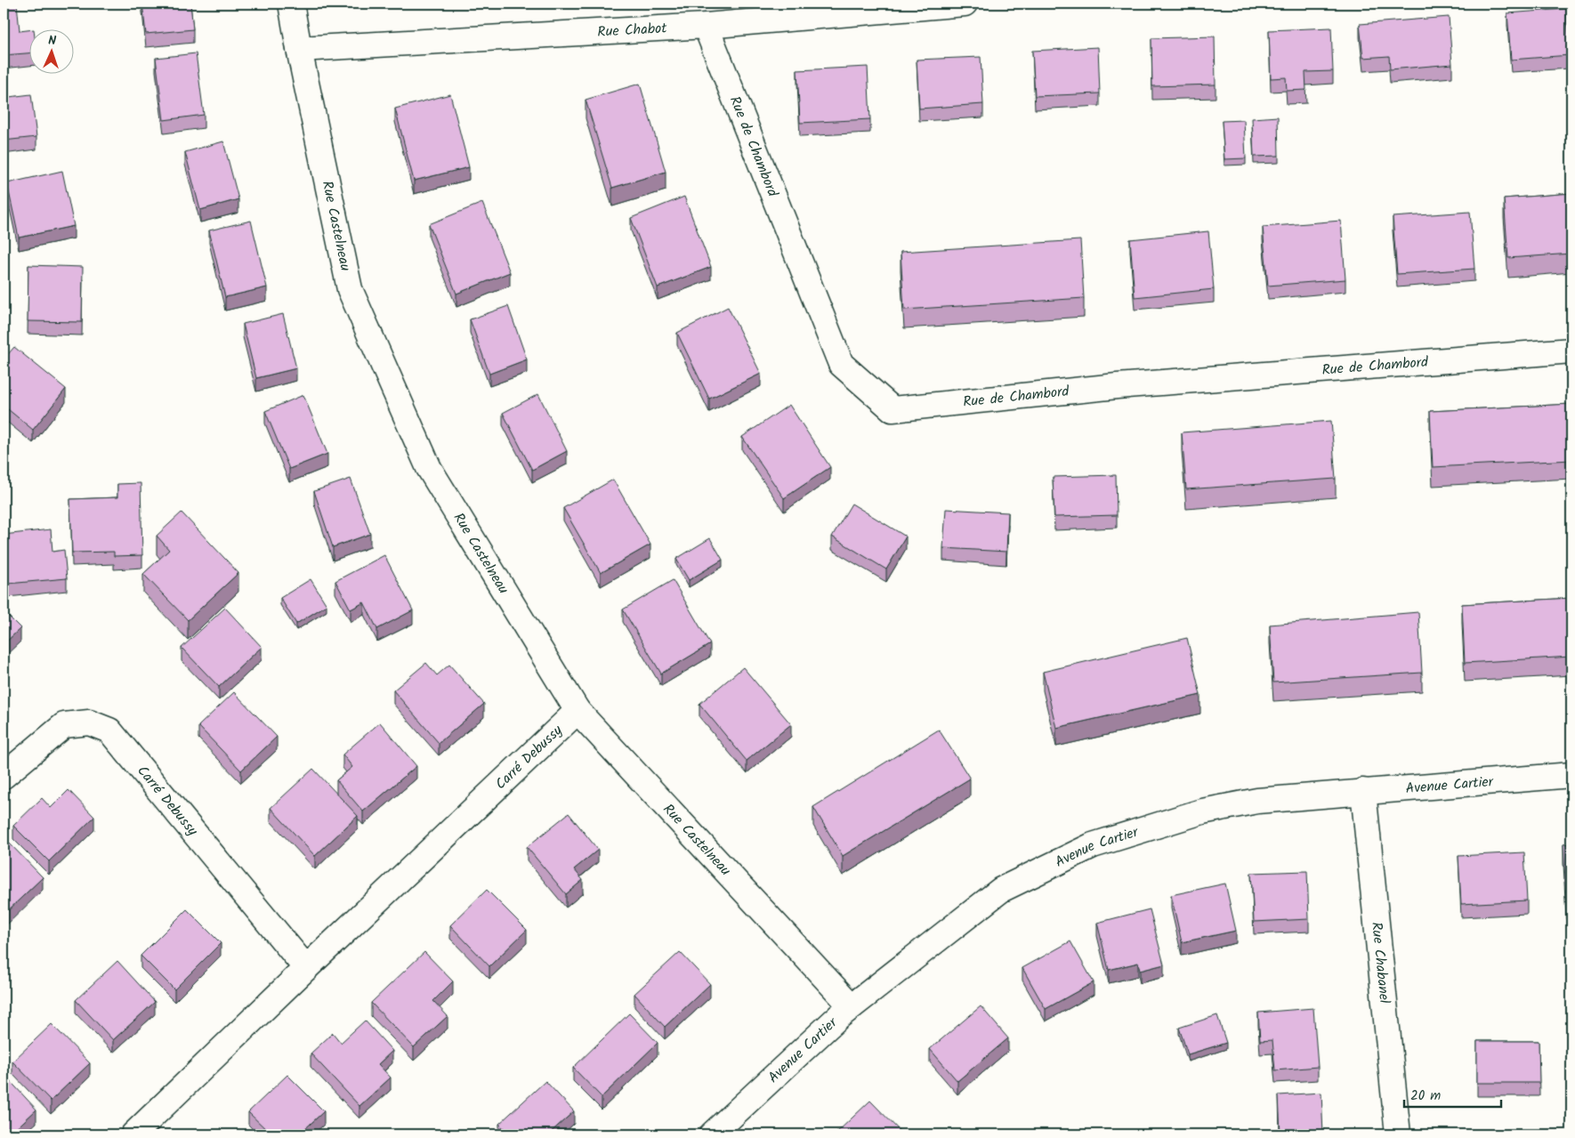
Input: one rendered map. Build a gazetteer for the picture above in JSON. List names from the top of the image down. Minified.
{"streets":{"street":["Rue Chabot","Rue de Chambord","Rue Castelneau","Carré Debussy","Avenue Cartier","Rue Chabanel"]},"crossings":[["Rue Chabot","Rue de Chambord"],["Rue Chabot","Rue Castelneau"],["Rue Castelneau","Carré Debussy"],["Rue Castelneau","Avenue Cartier"],["Avenue Cartier","Rue Chabanel"]],"scale_bar":"20 m","north":"top"}
